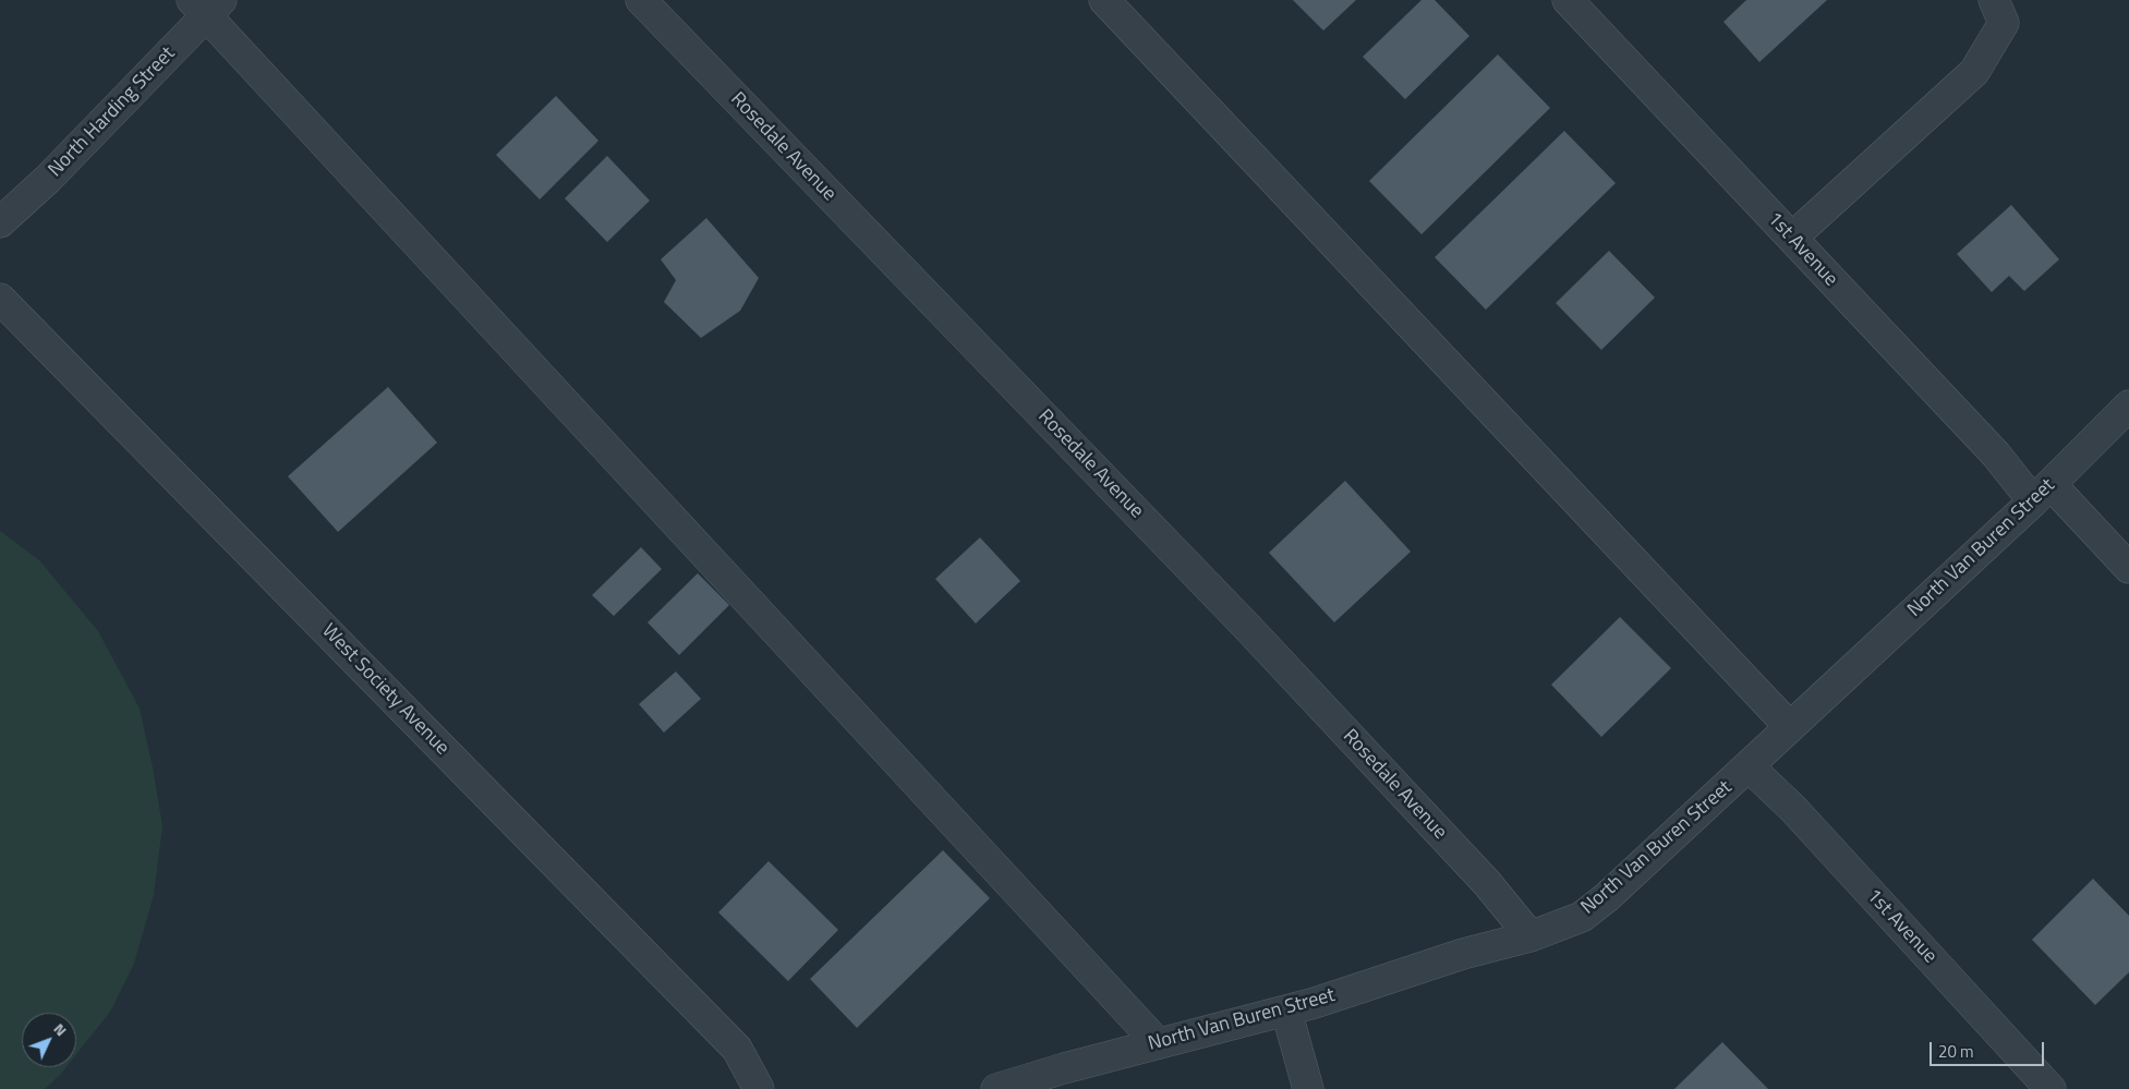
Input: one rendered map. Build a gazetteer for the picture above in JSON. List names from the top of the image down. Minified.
{"streets":{"street":["North Harding Street","Rosedale Avenue","1st Avenue","North Van Buren Street","West Society Avenue"]},"crossings":[["Rosedale Avenue","North Van Buren Street"],["1st Avenue","North Van Buren Street"]],"scale_bar":"20 m","north":"top right"}
